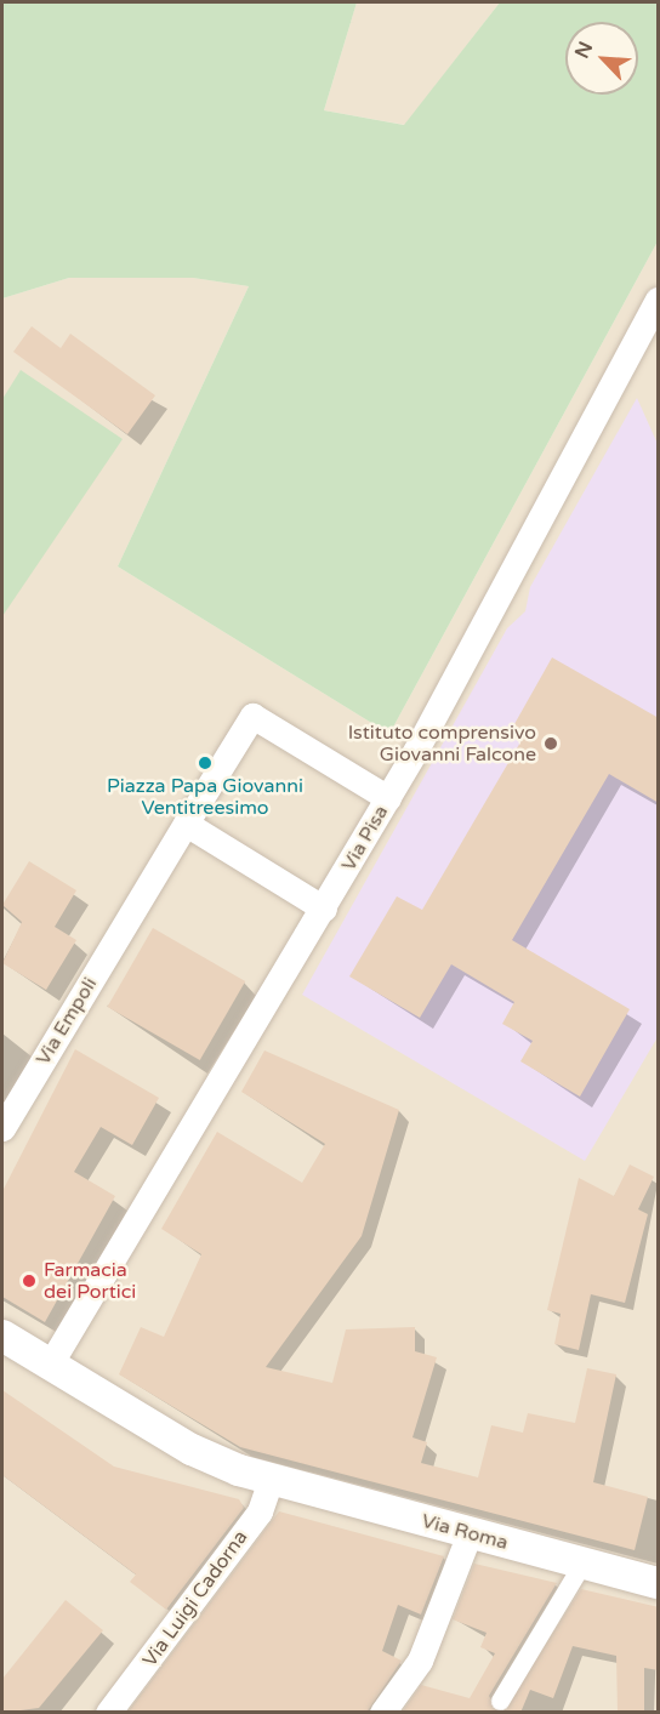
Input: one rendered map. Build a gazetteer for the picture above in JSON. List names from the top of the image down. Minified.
{"streets":{"street":["Via Pisa","Via Empoli","Via Roma","Via Luigi Cadorna"]},"crossings":[["Via Pisa","Via Empoli"],["Via Pisa","Via Roma"],["Via Roma","Via Luigi Cadorna"]],"places":["Istituto comprensivo Giovanni Falcone","Piazza Papa Giovanni Ventitreesimo","Farmacia dei Portici"],"north":"top left"}
